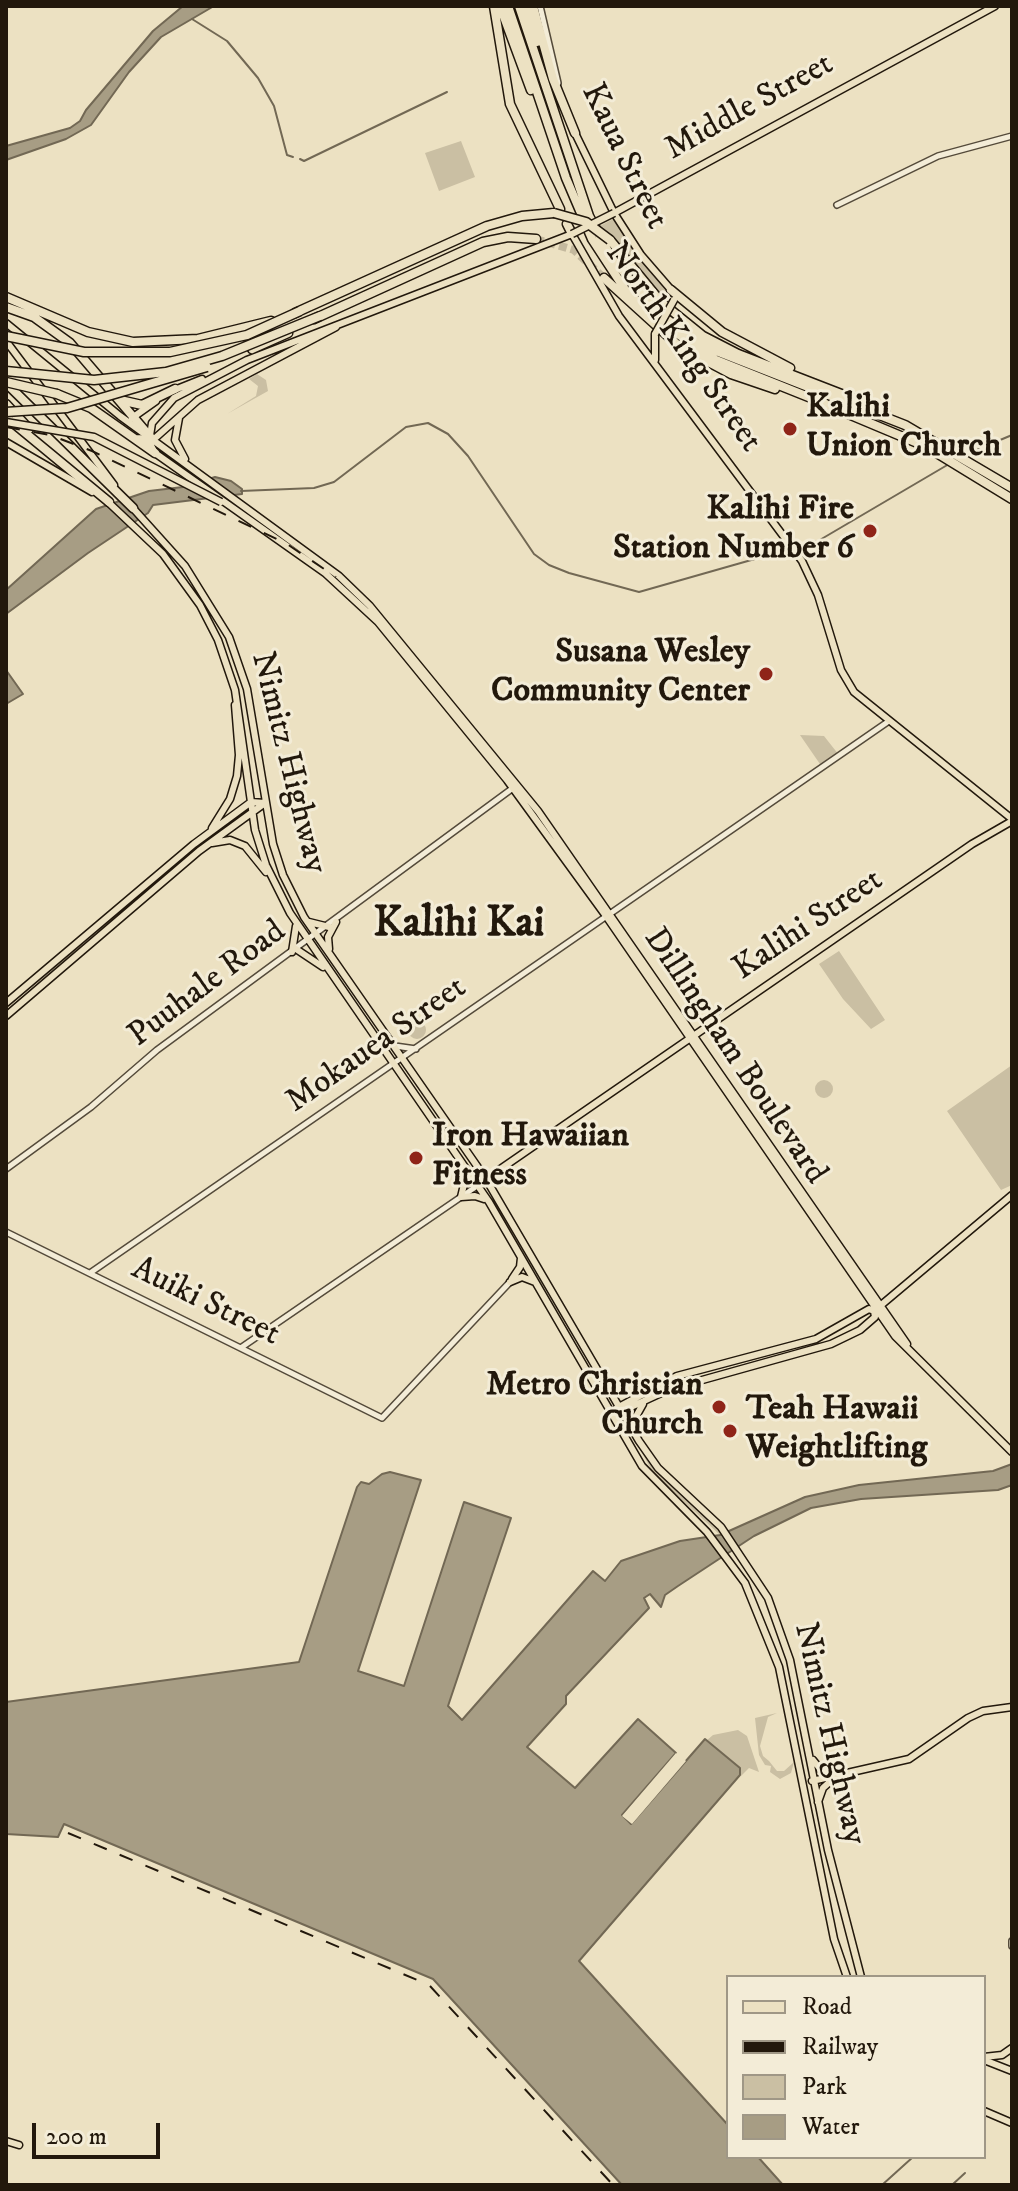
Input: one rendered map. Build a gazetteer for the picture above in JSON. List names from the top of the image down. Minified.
{"streets":{"main road":["Middle Street","Kaua Street","North King Street","Nimitz Highway","Kalihi Street","Dillingham Boulevard"],"street":["Puuhale Road","Mokauea Street","Auiki Street"]},"crossings":[["Middle Street","Kaua Street"],["Middle Street","North King Street"],["North King Street","Kalihi Street"],["North King Street","Mokauea Street"],["Nimitz Highway","Kalihi Street"],["Nimitz Highway","Puuhale Road"],["Nimitz Highway","Mokauea Street"],["Kalihi Street","Dillingham Boulevard"],["Kalihi Street","Auiki Street"],["Puuhale Road","Dillingham Boulevard"],["Mokauea Street","Dillingham Boulevard"],["Mokauea Street","Auiki Street"]],"districts":["Kalihi Kai"],"places":["Kalihi Union Church","Kalihi Fire Station Number 6","Susana Wesley Community Center","Iron Hawaiian Fitness","Metro Christian Church","Teah Hawaii Weightlifting"],"legend":["Road","Railway","Park","Water"],"scale_bar":"200 m"}
